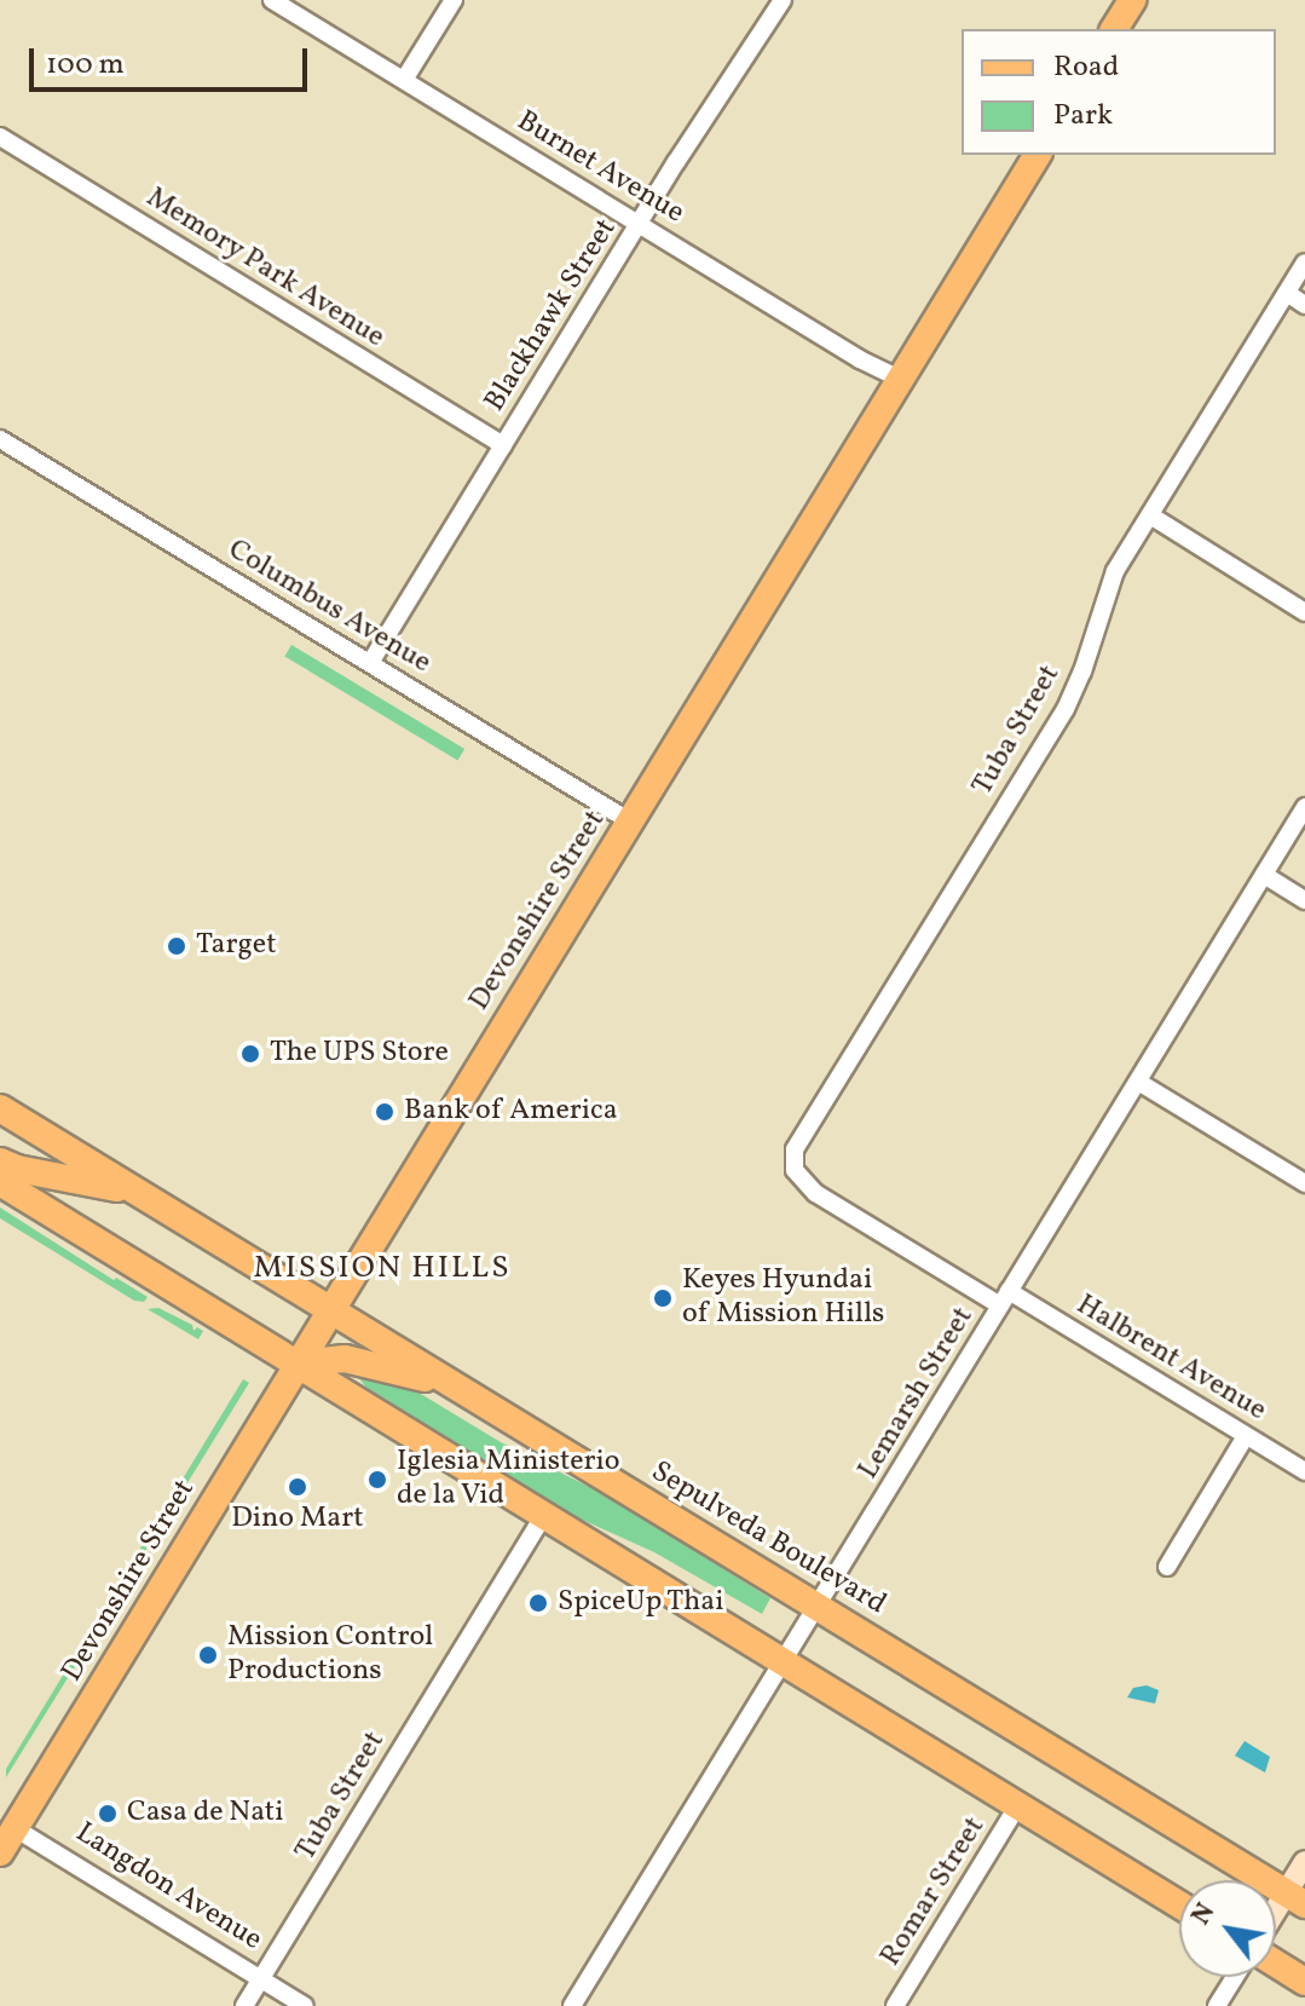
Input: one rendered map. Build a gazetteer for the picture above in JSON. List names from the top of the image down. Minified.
{"streets":{"main road":["Devonshire Street","Sepulveda Boulevard"],"street":["Burnet Avenue","Memory Park Avenue","Blackhawk Street","Columbus Avenue","Tuba Street","Halbrent Avenue","Lemarsh Street","Langdon Avenue","Romar Street"]},"crossings":[["Burnet Avenue","Blackhawk Street"],["Burnet Avenue","Devonshire Street"],["Memory Park Avenue","Blackhawk Street"],["Blackhawk Street","Columbus Avenue"],["Columbus Avenue","Devonshire Street"],["Tuba Street","Halbrent Avenue"],["Tuba Street","Langdon Avenue"],["Devonshire Street","Sepulveda Boulevard"],["Devonshire Street","Langdon Avenue"],["Halbrent Avenue","Lemarsh Street"],["Lemarsh Street","Sepulveda Boulevard"]],"districts":["MISSION HILLS"],"places":["Target","The UPS Store","Bank of America","Keyes Hyundai of Mission Hills","Iglesia Ministerio de la Vid","Dino Mart","SpiceUp Thai","Mission Control Productions","Casa de Nati"],"legend":["Road","Park"],"scale_bar":"100 m","north":"top left"}
